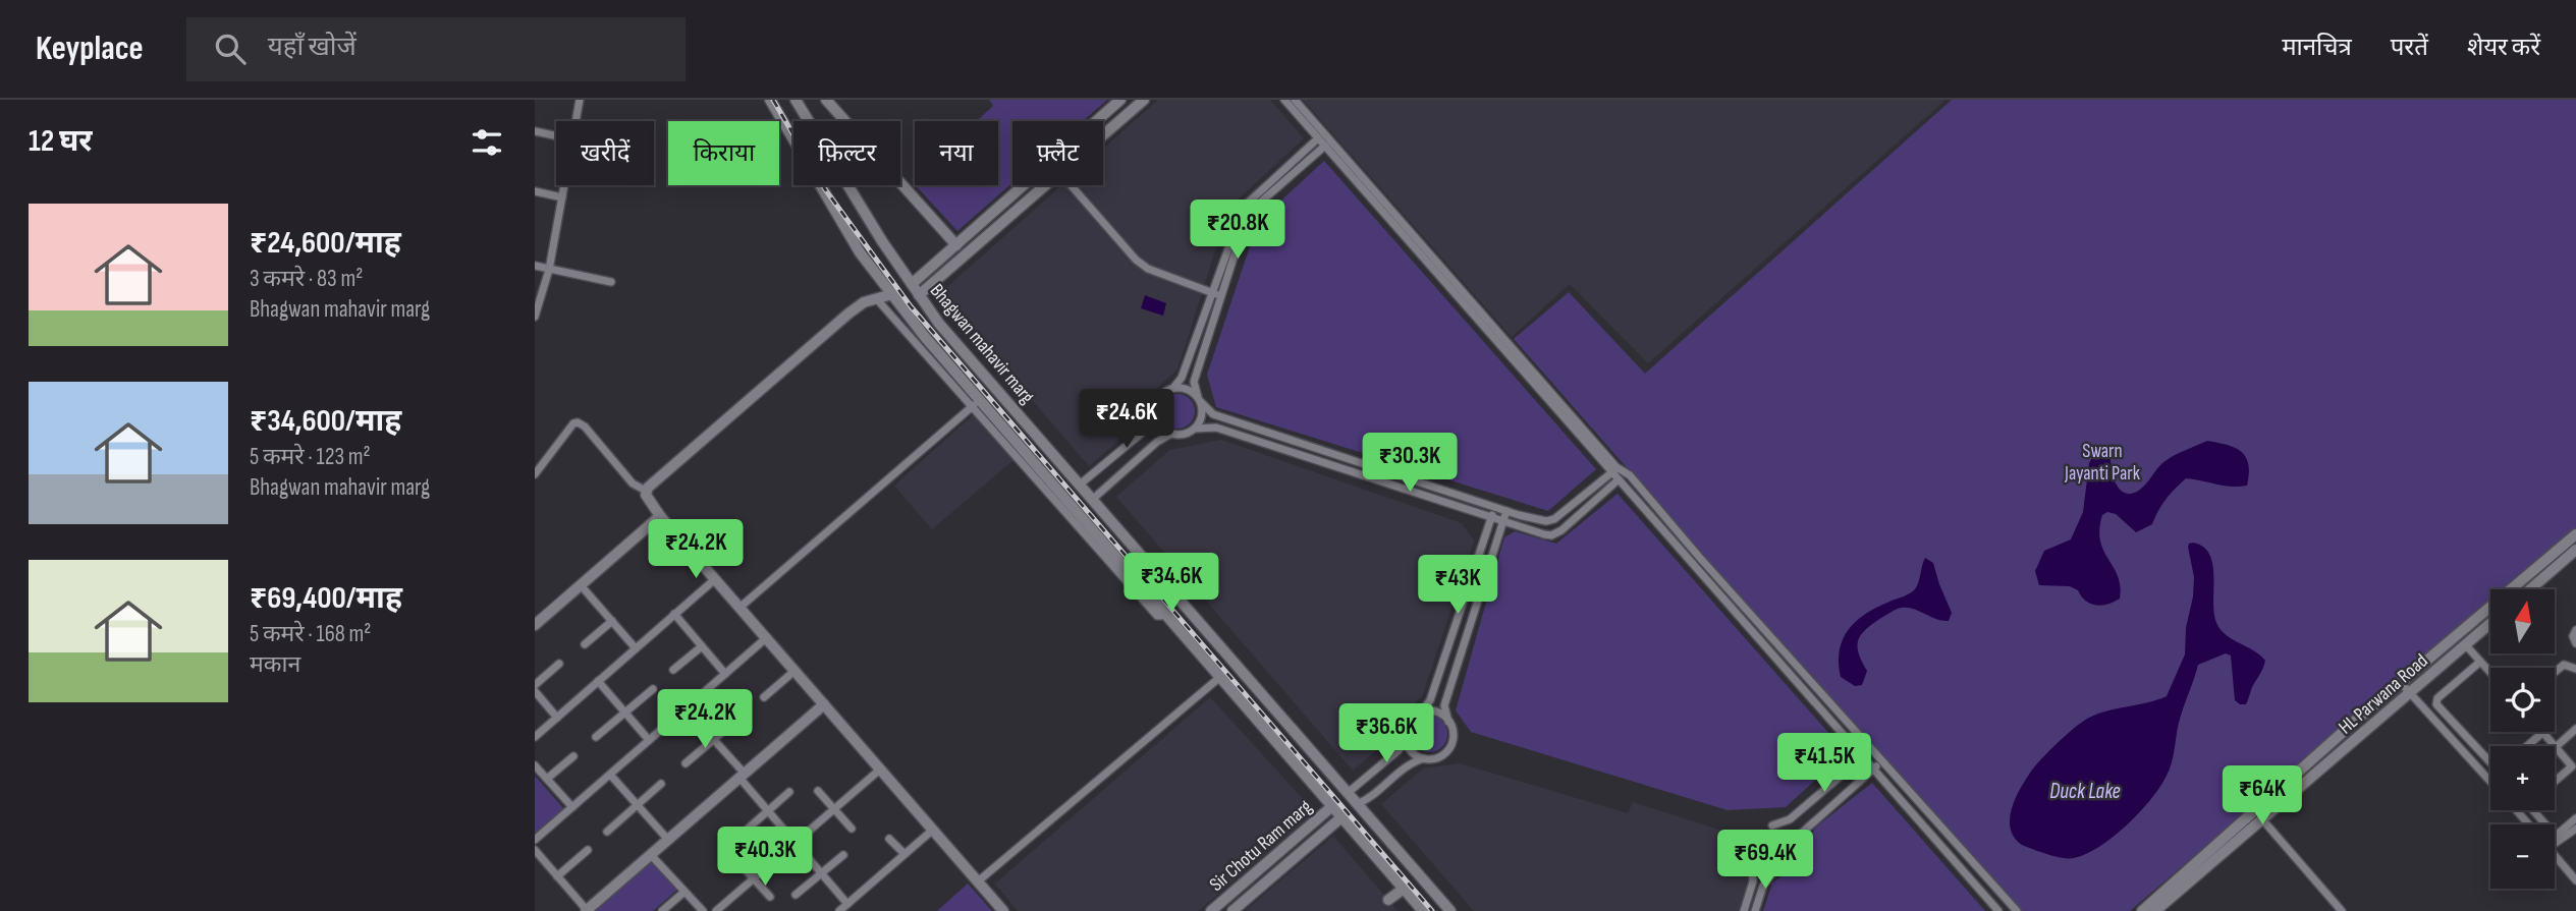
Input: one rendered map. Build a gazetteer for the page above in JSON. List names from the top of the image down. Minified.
{"streets":{"street":["Bhagwan mahavir marg","HL Parwana Road","Sir Chotu Ram marg"]},"crossings":[["Bhagwan mahavir marg","Sir Chotu Ram marg"]],"water":["Duck Lake"],"parks":["Swarn Jayanti Park"],"north":"top","page":{"header":"Keyplace","search":"यहाँ खोजें","nav":["मानचित्र","परतें","शेयर करें"],"heading":"12 घर","chip":["खरीदें","किराया","फ़िल्टर","नया","फ़्लैट"],"list":[{"name":"₹24,600/माह","note":"3 कमरे · 83 m² · Bhagwan mahavir marg"},{"name":"₹34,600/माह","note":"5 कमरे · 123 m² · Bhagwan mahavir marg"},{"name":"₹69,400/माह","note":"5 कमरे · 168 m² · मकान"}],"price":["₹20.8K","₹24.6K","₹30.3K","₹24.2K","₹34.6K","₹43K","₹24.2K","₹36.6K","₹41.5K","₹64K","₹40.3K","₹69.4K"],"map_buttons":["+","−"]}}
